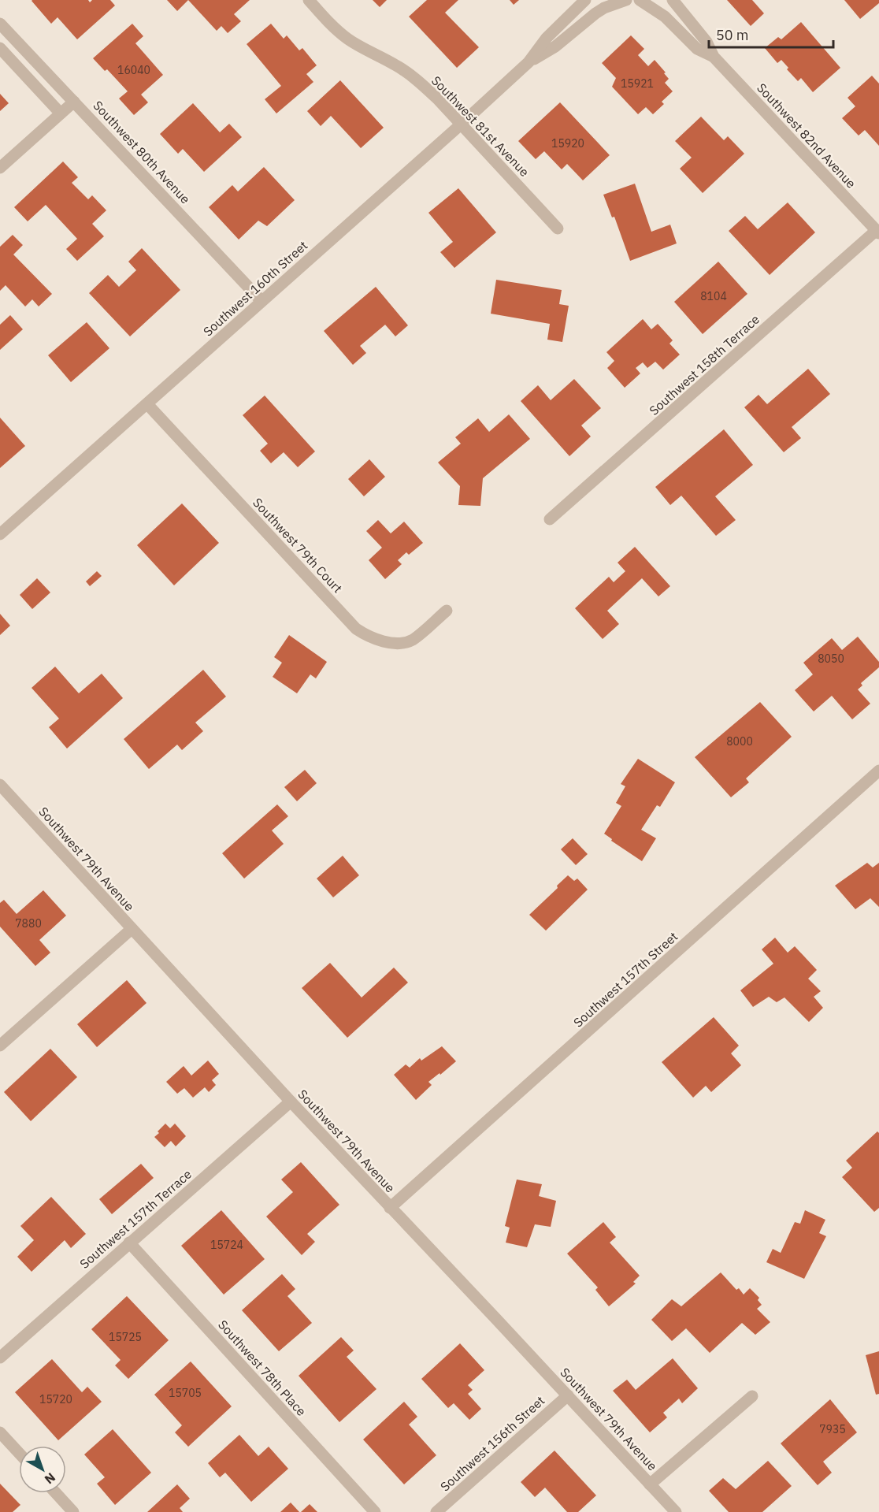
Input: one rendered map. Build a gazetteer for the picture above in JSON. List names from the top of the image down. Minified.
{"streets":{"street":["Southwest 81st Avenue","Southwest 82nd Avenue","Southwest 80th Avenue","Southwest 160th Street","Southwest 158th Terrace","Southwest 79th Court","Southwest 79th Avenue","Southwest 157th Street","Southwest 157th Terrace","Southwest 78th Place","Southwest 156th Street"]},"crossings":[["Southwest 81st Avenue","Southwest 160th Street"],["Southwest 82nd Avenue","Southwest 158th Terrace"],["Southwest 80th Avenue","Southwest 160th Street"],["Southwest 160th Street","Southwest 79th Court"],["Southwest 79th Avenue","Southwest 157th Street"],["Southwest 79th Avenue","Southwest 157th Terrace"],["Southwest 79th Avenue","Southwest 156th Street"],["Southwest 157th Terrace","Southwest 78th Place"]],"house_numbers":["16040","15921","15920","8104","8050","8000","7880","15724","15725","15705","15720","7935"],"scale_bar":"50 m","north":"bottom right"}
